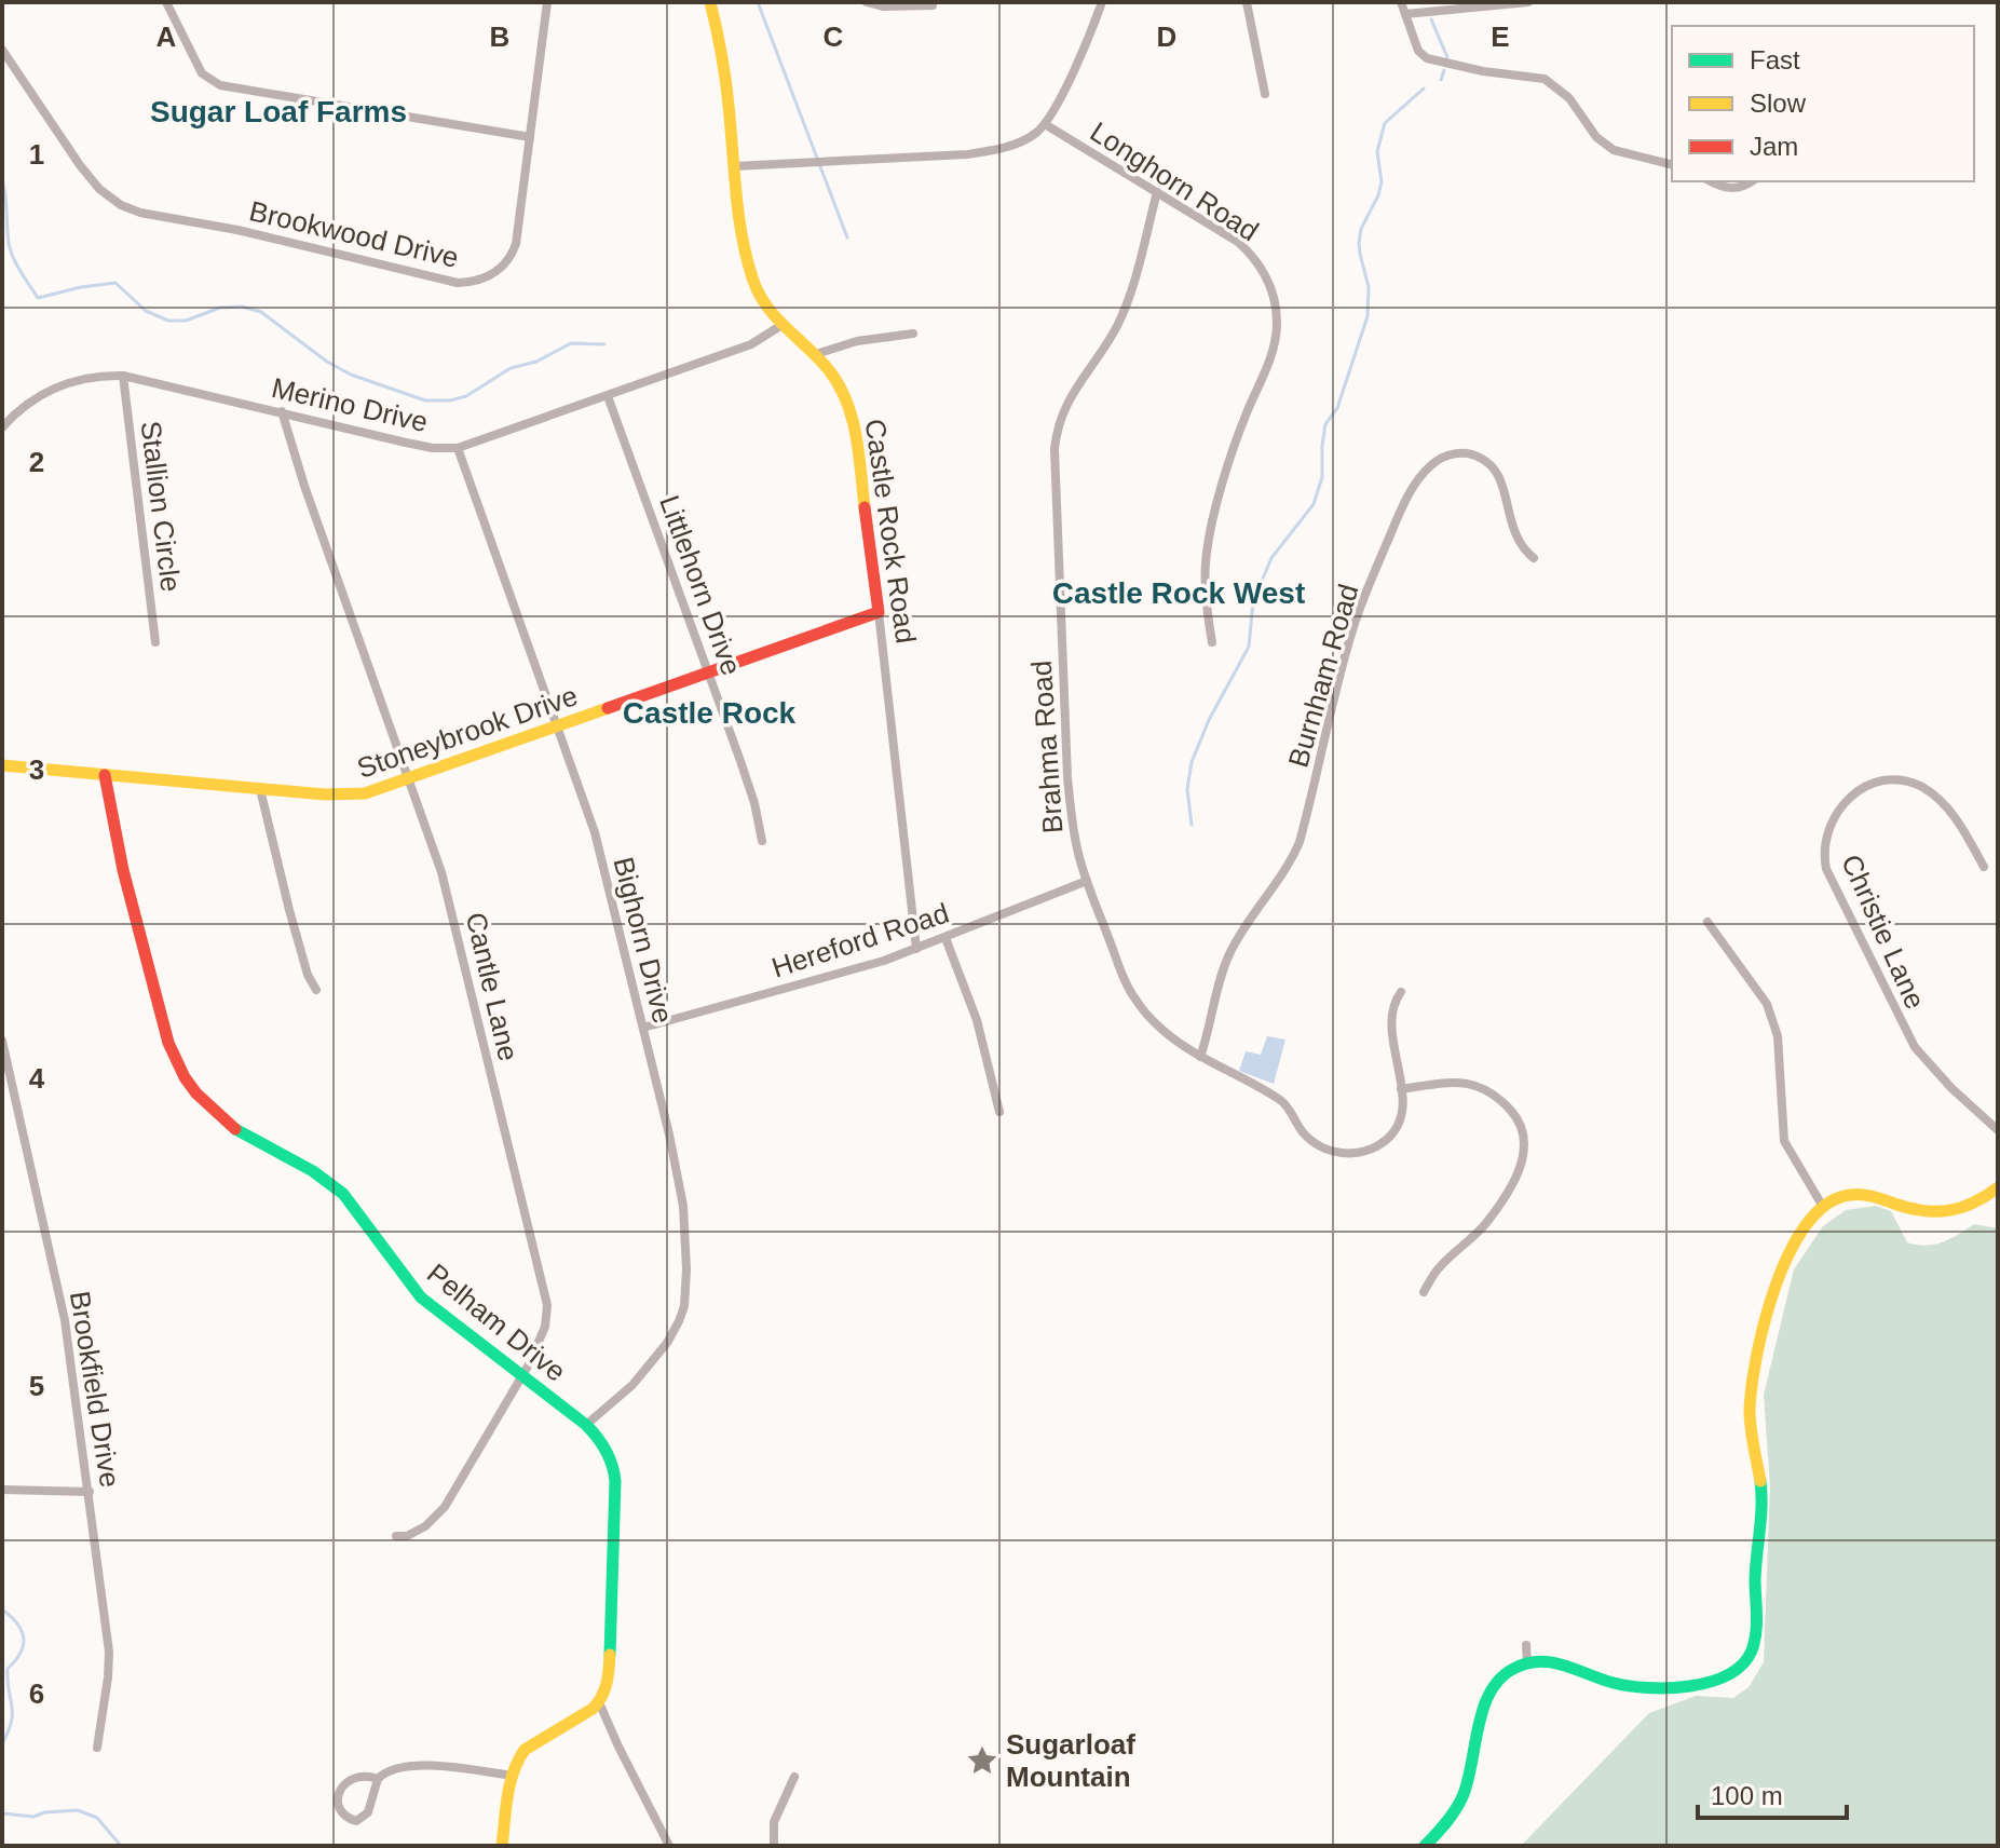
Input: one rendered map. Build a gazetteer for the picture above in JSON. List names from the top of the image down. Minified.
{"streets":{"street":["Longhorn Road","Brookwood Drive","Merino Drive","Stallion Circle","Castle Rock Road","Littlehorn Drive","Burnham Road","Stoneybrook Drive","Brahma Road","Christie Lane","Bighorn Drive","Hereford Road","Cantle Lane","Pelham Drive","Brookfield Drive"]},"crossings":[["Longhorn Road","Brahma Road"],["Merino Drive","Stallion Circle"],["Merino Drive","Castle Rock Road"],["Merino Drive","Littlehorn Drive"],["Merino Drive","Bighorn Drive"],["Merino Drive","Cantle Lane"],["Castle Rock Road","Stoneybrook Drive"],["Castle Rock Road","Hereford Road"],["Littlehorn Drive","Stoneybrook Drive"],["Burnham Road","Brahma Road"],["Stoneybrook Drive","Bighorn Drive"],["Stoneybrook Drive","Cantle Lane"],["Stoneybrook Drive","Pelham Drive"],["Brahma Road","Hereford Road"],["Bighorn Drive","Hereford Road"],["Bighorn Drive","Pelham Drive"],["Cantle Lane","Pelham Drive"]],"districts":["Sugar Loaf Farms","Castle Rock West","Castle Rock"],"places":{"place":["Sugarloaf Mountain"]},"legend":["Fast","Slow","Jam"],"scale_bar":"100 m","grid":{"columns":["A","B","C","D","E"],"rows":["1","2","3","4","5","6"]}}
